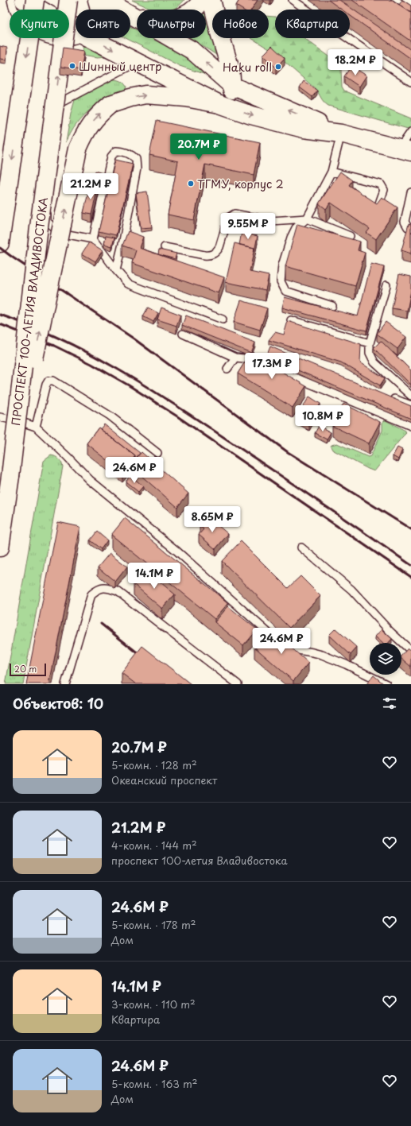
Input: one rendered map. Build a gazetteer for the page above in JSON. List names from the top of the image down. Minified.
{"streets":{"main road":["ПРОСПЕКТ 100-ЛЕТИЯ ВЛАДИВОСТОКА"]},"places":["Шинный центр","Haku roll","ТГМУ, корпус 2"],"scale_bar":"20 m","page":{"chip":["Купить","Снять","Фильтры","Новое","Квартира"],"price":["18.2M ₽","20.7M ₽","21.2M ₽","9.55M ₽","17.3M ₽","10.8M ₽","24.6M ₽","8.65M ₽","14.1M ₽","24.6M ₽"],"scale":"20 m","heading":"Объектов: 10","list":[{"name":"20.7M ₽","note":"5-комн. · 128 m² · Океанский проспект"},{"name":"21.2M ₽","note":"4-комн. · 144 m² · проспект 100-летия Владивостока"},{"name":"24.6M ₽","note":"5-комн. · 178 m² · Дом"},{"name":"14.1M ₽","note":"3-комн. · 110 m² · Квартира"},{"name":"24.6M ₽","note":"5-комн. · 163 m² · Дом"}]}}
